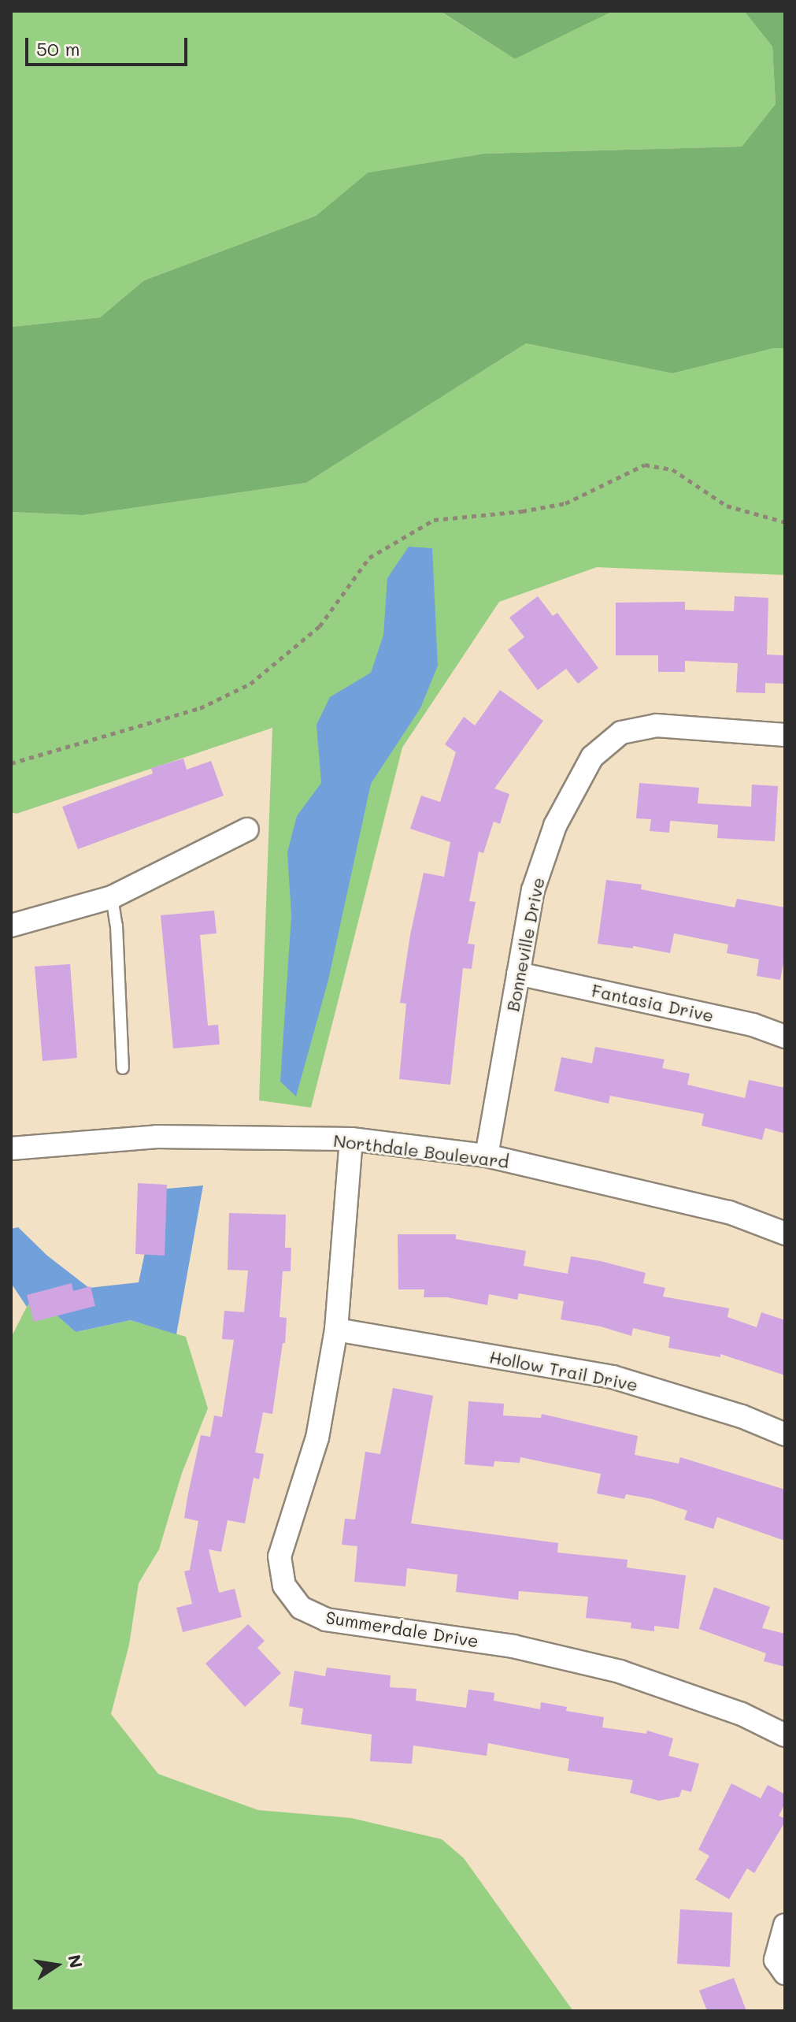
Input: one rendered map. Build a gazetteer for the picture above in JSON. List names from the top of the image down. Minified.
{"streets":{"street":["Bonneville Drive","Fantasia Drive","Northdale Boulevard","Hollow Trail Drive","Summerdale Drive"]},"crossings":[["Bonneville Drive","Fantasia Drive"],["Bonneville Drive","Northdale Boulevard"],["Northdale Boulevard","Summerdale Drive"],["Hollow Trail Drive","Summerdale Drive"]],"scale_bar":"50 m","north":"right"}
